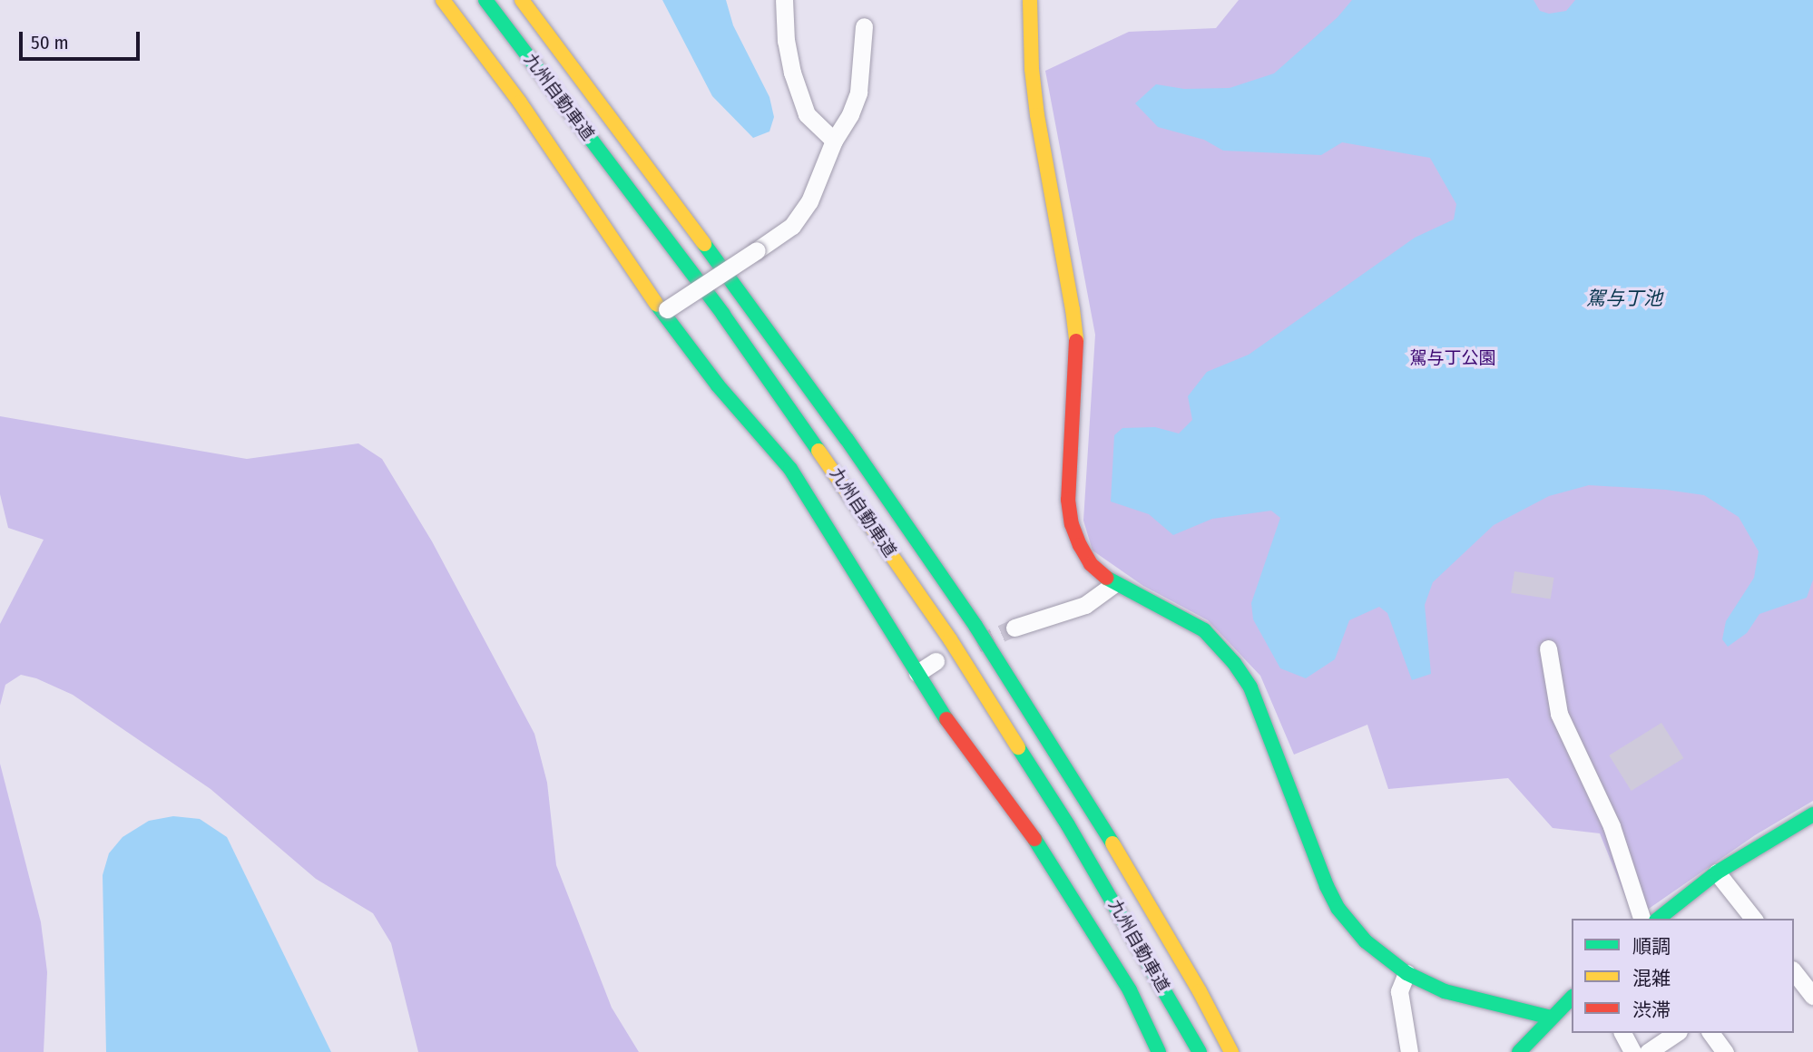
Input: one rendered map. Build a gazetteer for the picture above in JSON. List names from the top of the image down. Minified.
{"streets":{"main road":["九州自動車道"]},"water":["駕与丁池"],"parks":["駕与丁公園"],"legend":["順調","混雑","渋滞"],"scale_bar":"50 m"}
